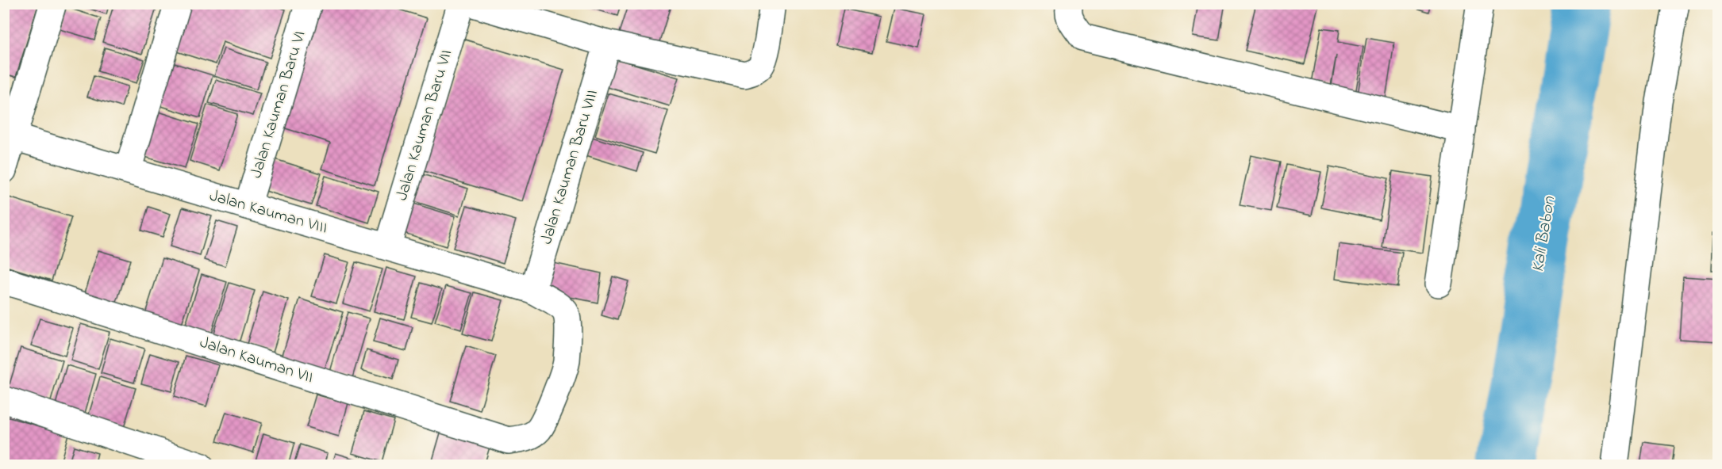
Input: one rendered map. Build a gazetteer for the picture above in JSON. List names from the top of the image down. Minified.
{"streets":{"street":["Jalan Kauman Baru VI","Jalan Kauman Baru VII","Jalan Kauman Baru VIII","Jalan Kauman VIII","Jalan Kauman VII"]},"crossings":[["Jalan Kauman Baru VI","Jalan Kauman VIII"],["Jalan Kauman Baru VII","Jalan Kauman VIII"],["Jalan Kauman Baru VIII","Jalan Kauman VIII"],["Jalan Kauman VIII","Jalan Kauman VII"]],"water":["Kali Babon"]}
